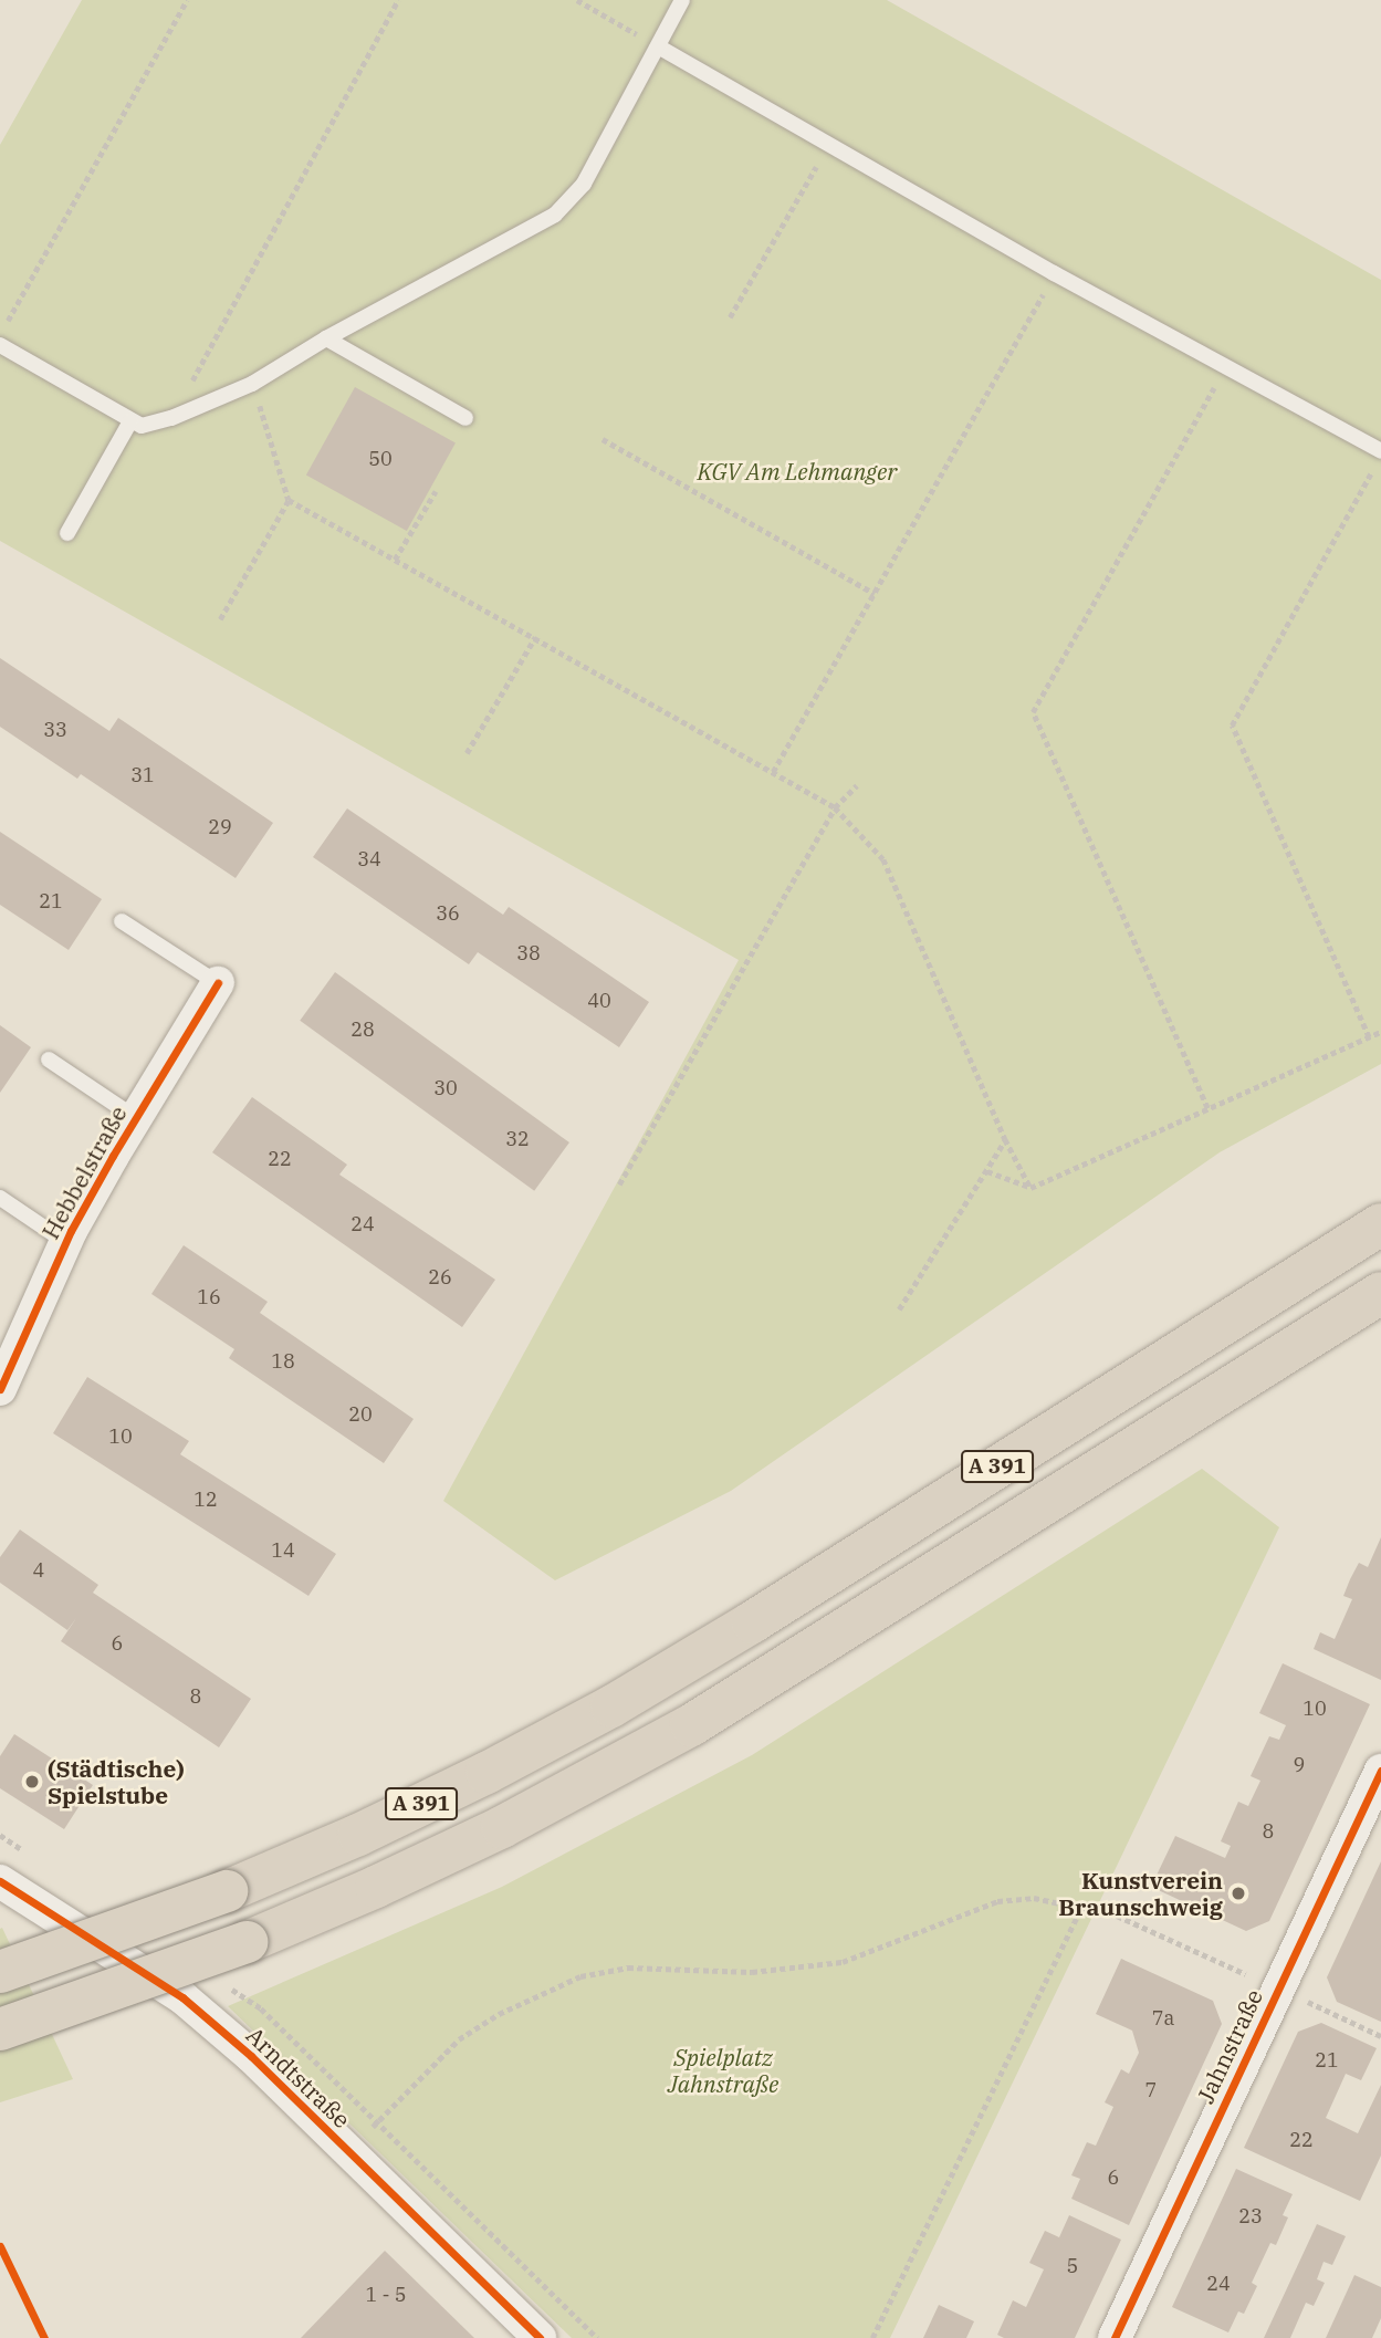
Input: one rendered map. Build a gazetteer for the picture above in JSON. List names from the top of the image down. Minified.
{"streets":{"highway":["A 391"],"street":["Hebbelstraße","Jahnstraße","Arndtstraße"]},"parks":["KGV Am Lehmanger","Spielplatz Jahnstraße"],"places":["(Städtische) Spielstube","Kunstverein Braunschweig"],"house_numbers":["50","33","31","29","34","21","36","38","40","28","30","32","22","24","26","16","18","20","10","12","14","4","6","8","10","9","8","7a","21","7","22","6","23","5","24","1 - 5"]}
